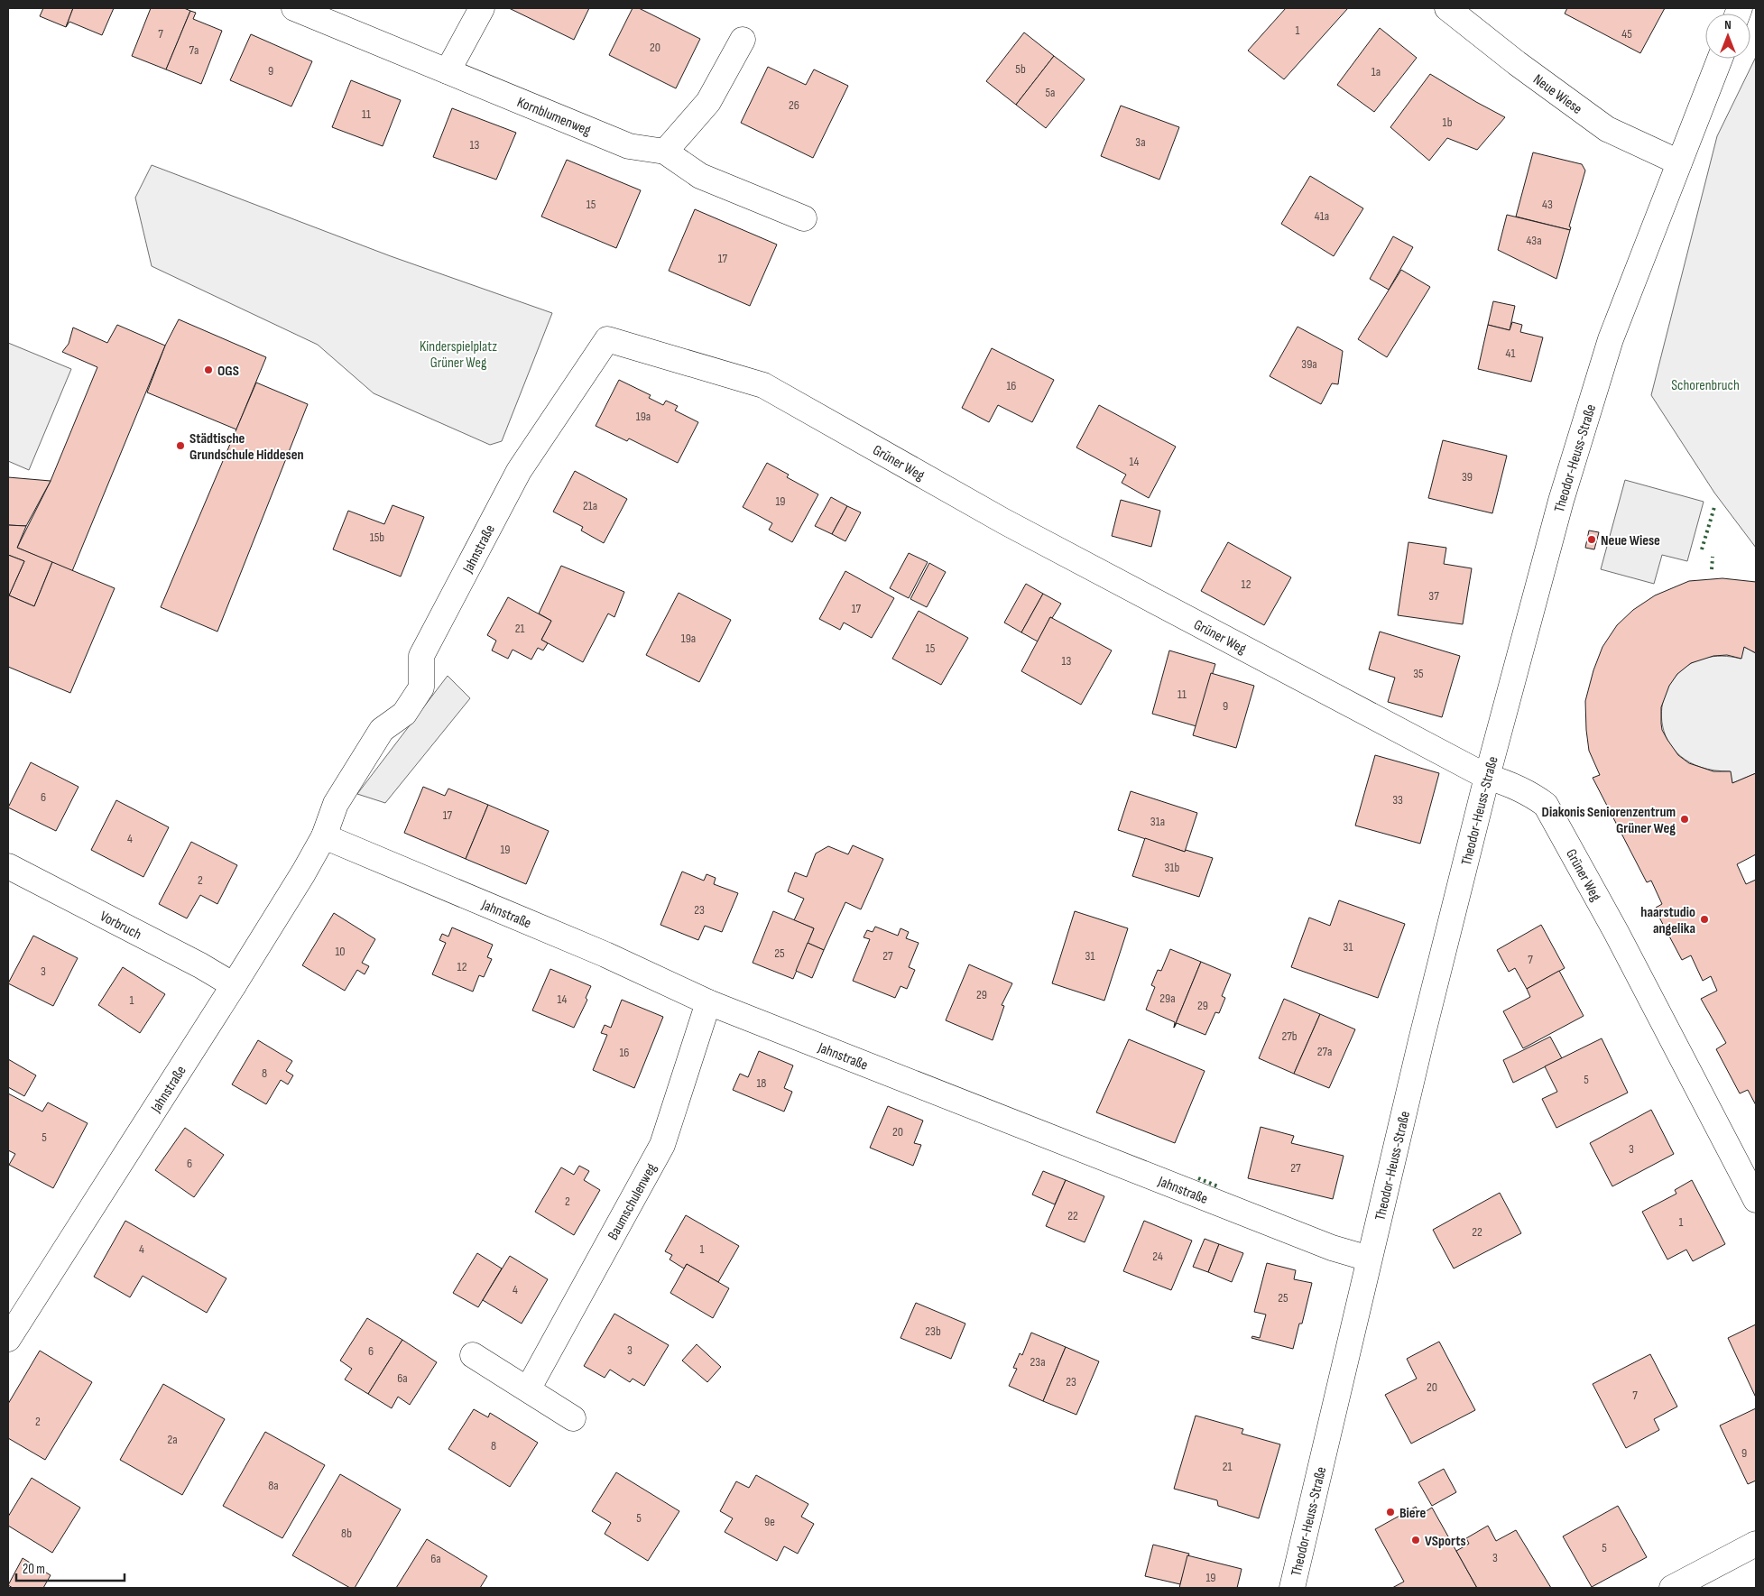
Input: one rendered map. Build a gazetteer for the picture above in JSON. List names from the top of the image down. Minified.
{"streets":{"street":["Neue Wiese","Kornblumenweg","Theodor-Heuss-Straße","Grüner Weg","Jahnstraße","Vorbruch","Baumschulenweg"]},"crossings":[["Neue Wiese","Theodor-Heuss-Straße"],["Theodor-Heuss-Straße","Grüner Weg"],["Theodor-Heuss-Straße","Jahnstraße"],["Grüner Weg","Jahnstraße"],["Jahnstraße","Vorbruch"],["Jahnstraße","Baumschulenweg"]],"parks":["Kinderspielplatz Grüner Weg","Schorenbruch"],"places":["OGS","Städtische Grundschule Hiddesen","Neue Wiese","Diakonis Seniorenzentrum Grüner Weg","haarstudio angelika","Biere","VSports"],"house_numbers":["1","7","45","20","7a","5b","9","1a","5a","26","11","1b","3a","13","15","43","41a","43a","17","41","39a","16","19a","14","39","19","21a","15b","12","37","17","21","19a","15","13","35","11","9","6","33","17","31a","4","19","31b","2","23","31","10","25","27","31","7","12","3","29","29a","14","1","29","27b","27a","16","8","5","18","20","5","3","6","27","2","22","1","22","4","1","24","4","25","23b","3","6","23a","6a","23","20","7","2","2a","8","9","21","8a","5","9e","8b","5","3","6a","19"],"scale_bar":"20 m","north":"top"}
